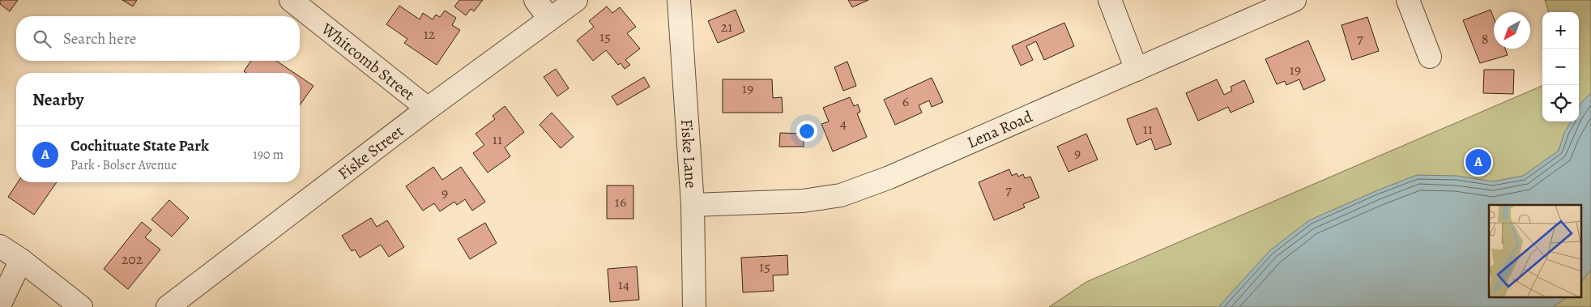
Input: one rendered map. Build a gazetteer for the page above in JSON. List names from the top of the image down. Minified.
{"streets":{"street":["Whitcomb Street","Lena Road","Fiske Street","Fiske Lane"]},"crossings":[["Whitcomb Street","Fiske Street"],["Lena Road","Fiske Lane"]],"house_numbers":["21","12","15","7","8","19","19","6","4","11","11","9","7","9","16","202","15","14"],"north":"bottom left","page":{"map_buttons":["+","−"],"search":"Search here","heading":"Nearby","list":[{"mark":"A","name":"Cochituate State Park","note":"Park · Bolser Avenue","value":"190 m"}],"pins":"A"}}
